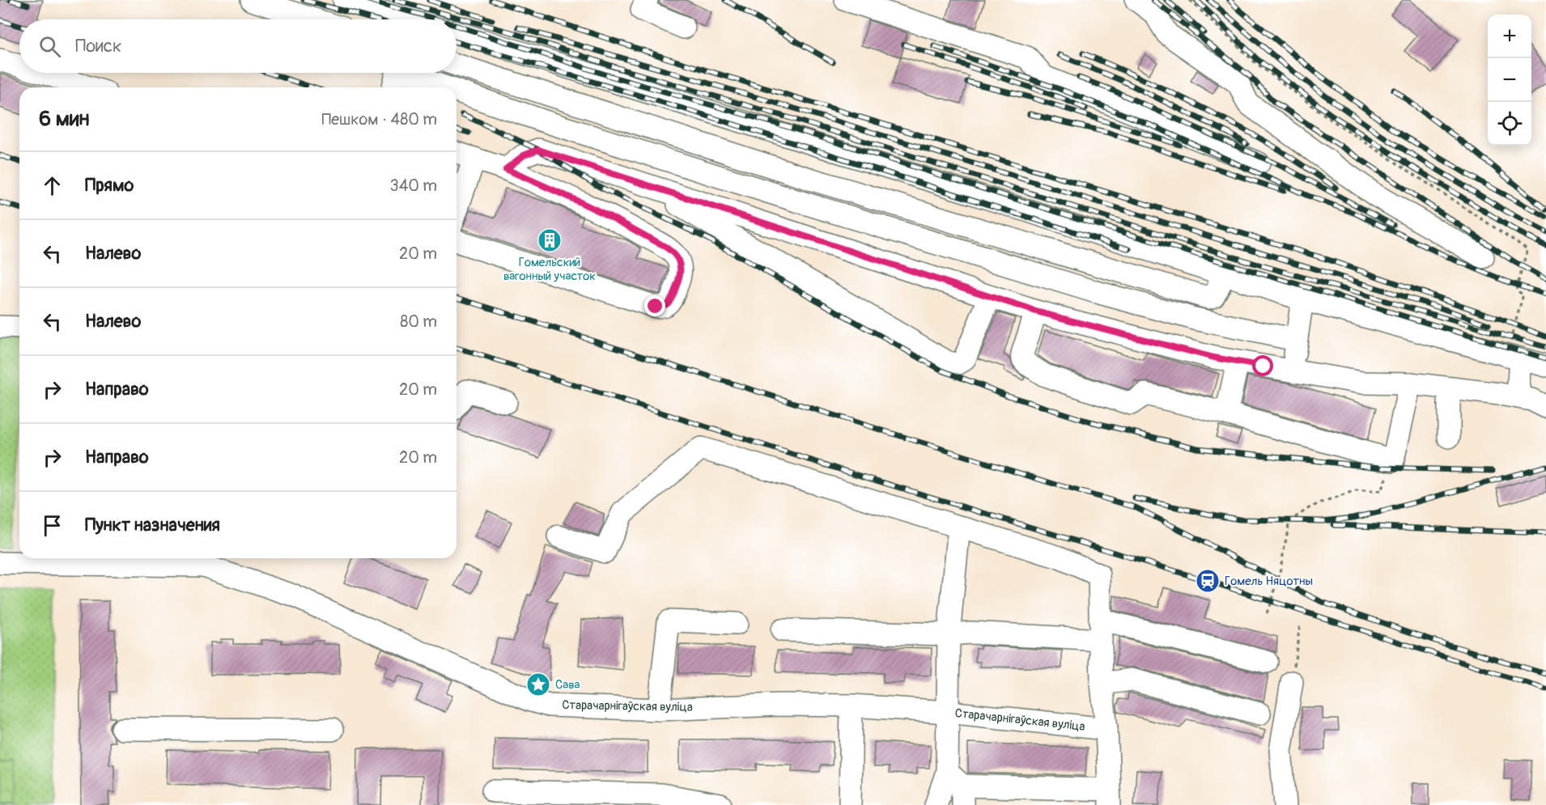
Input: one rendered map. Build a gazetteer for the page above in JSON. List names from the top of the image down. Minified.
{"streets":{"street":["Старачарнігаўская вуліца"]},"places":{"building":["Гомельский вагонный участок"],"station":["Гомель Няцотны"],"place":["Сава"]},"page":{"map_buttons":["+","−"],"search":"Поиск","heading":["6 мин","Пешком · 480 m"],"list":[["Прямо","340 m"],["Налево","20 m"],["Налево","80 m"],["Направо","20 m"],["Направо","20 m"],"Пункт назначения"]}}
